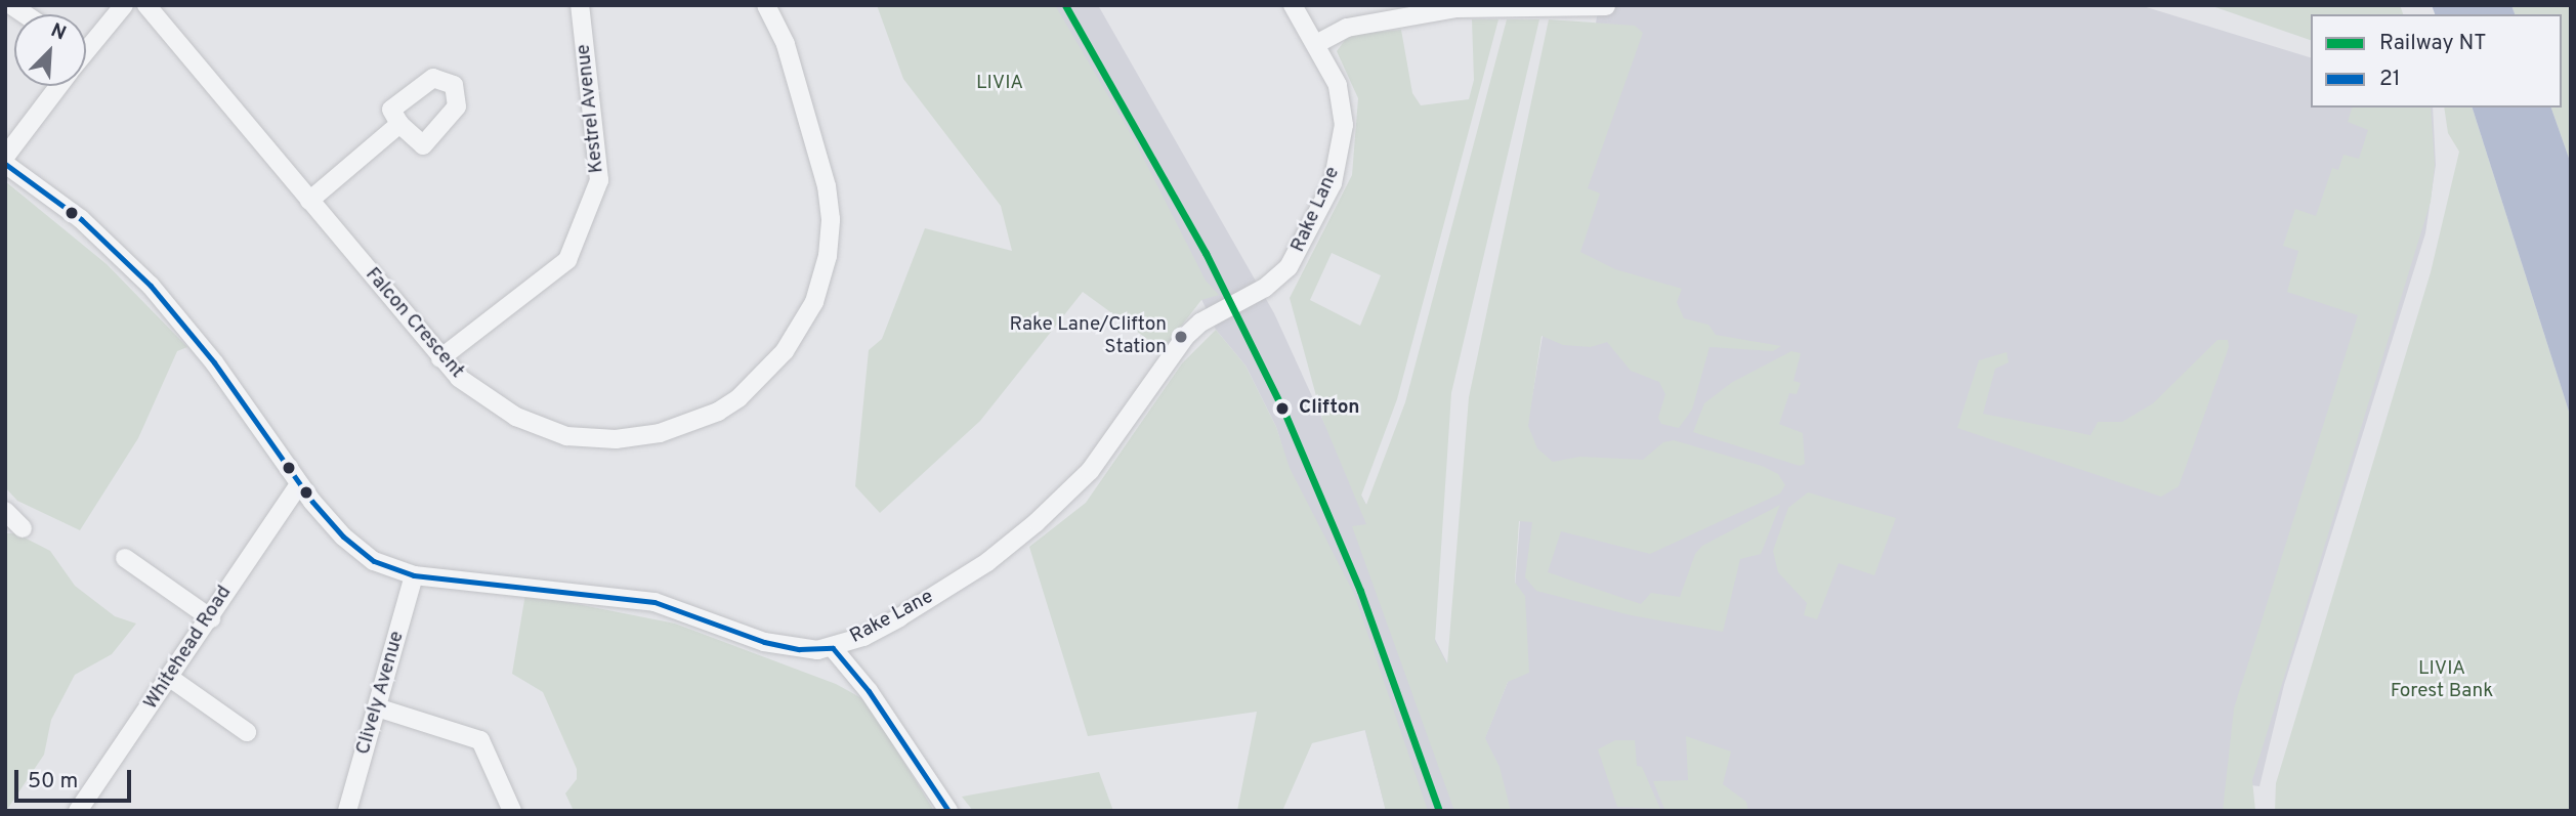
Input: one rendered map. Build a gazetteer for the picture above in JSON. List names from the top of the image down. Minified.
{"streets":{"street":["Kestrel Avenue","Rake Lane","Falcon Crescent","Whitehead Road","Clively Avenue"]},"crossings":[["Kestrel Avenue","Falcon Crescent"],["Rake Lane","Whitehead Road"],["Rake Lane","Clively Avenue"]],"parks":["LIVIA","LIVIA Forest Bank"],"places":["Rake Lane/Clifton Station","Clifton"],"lines":["rail line NT","transit line 21"],"legend":["Railway NT","21"],"scale_bar":"50 m","north":"top right"}
